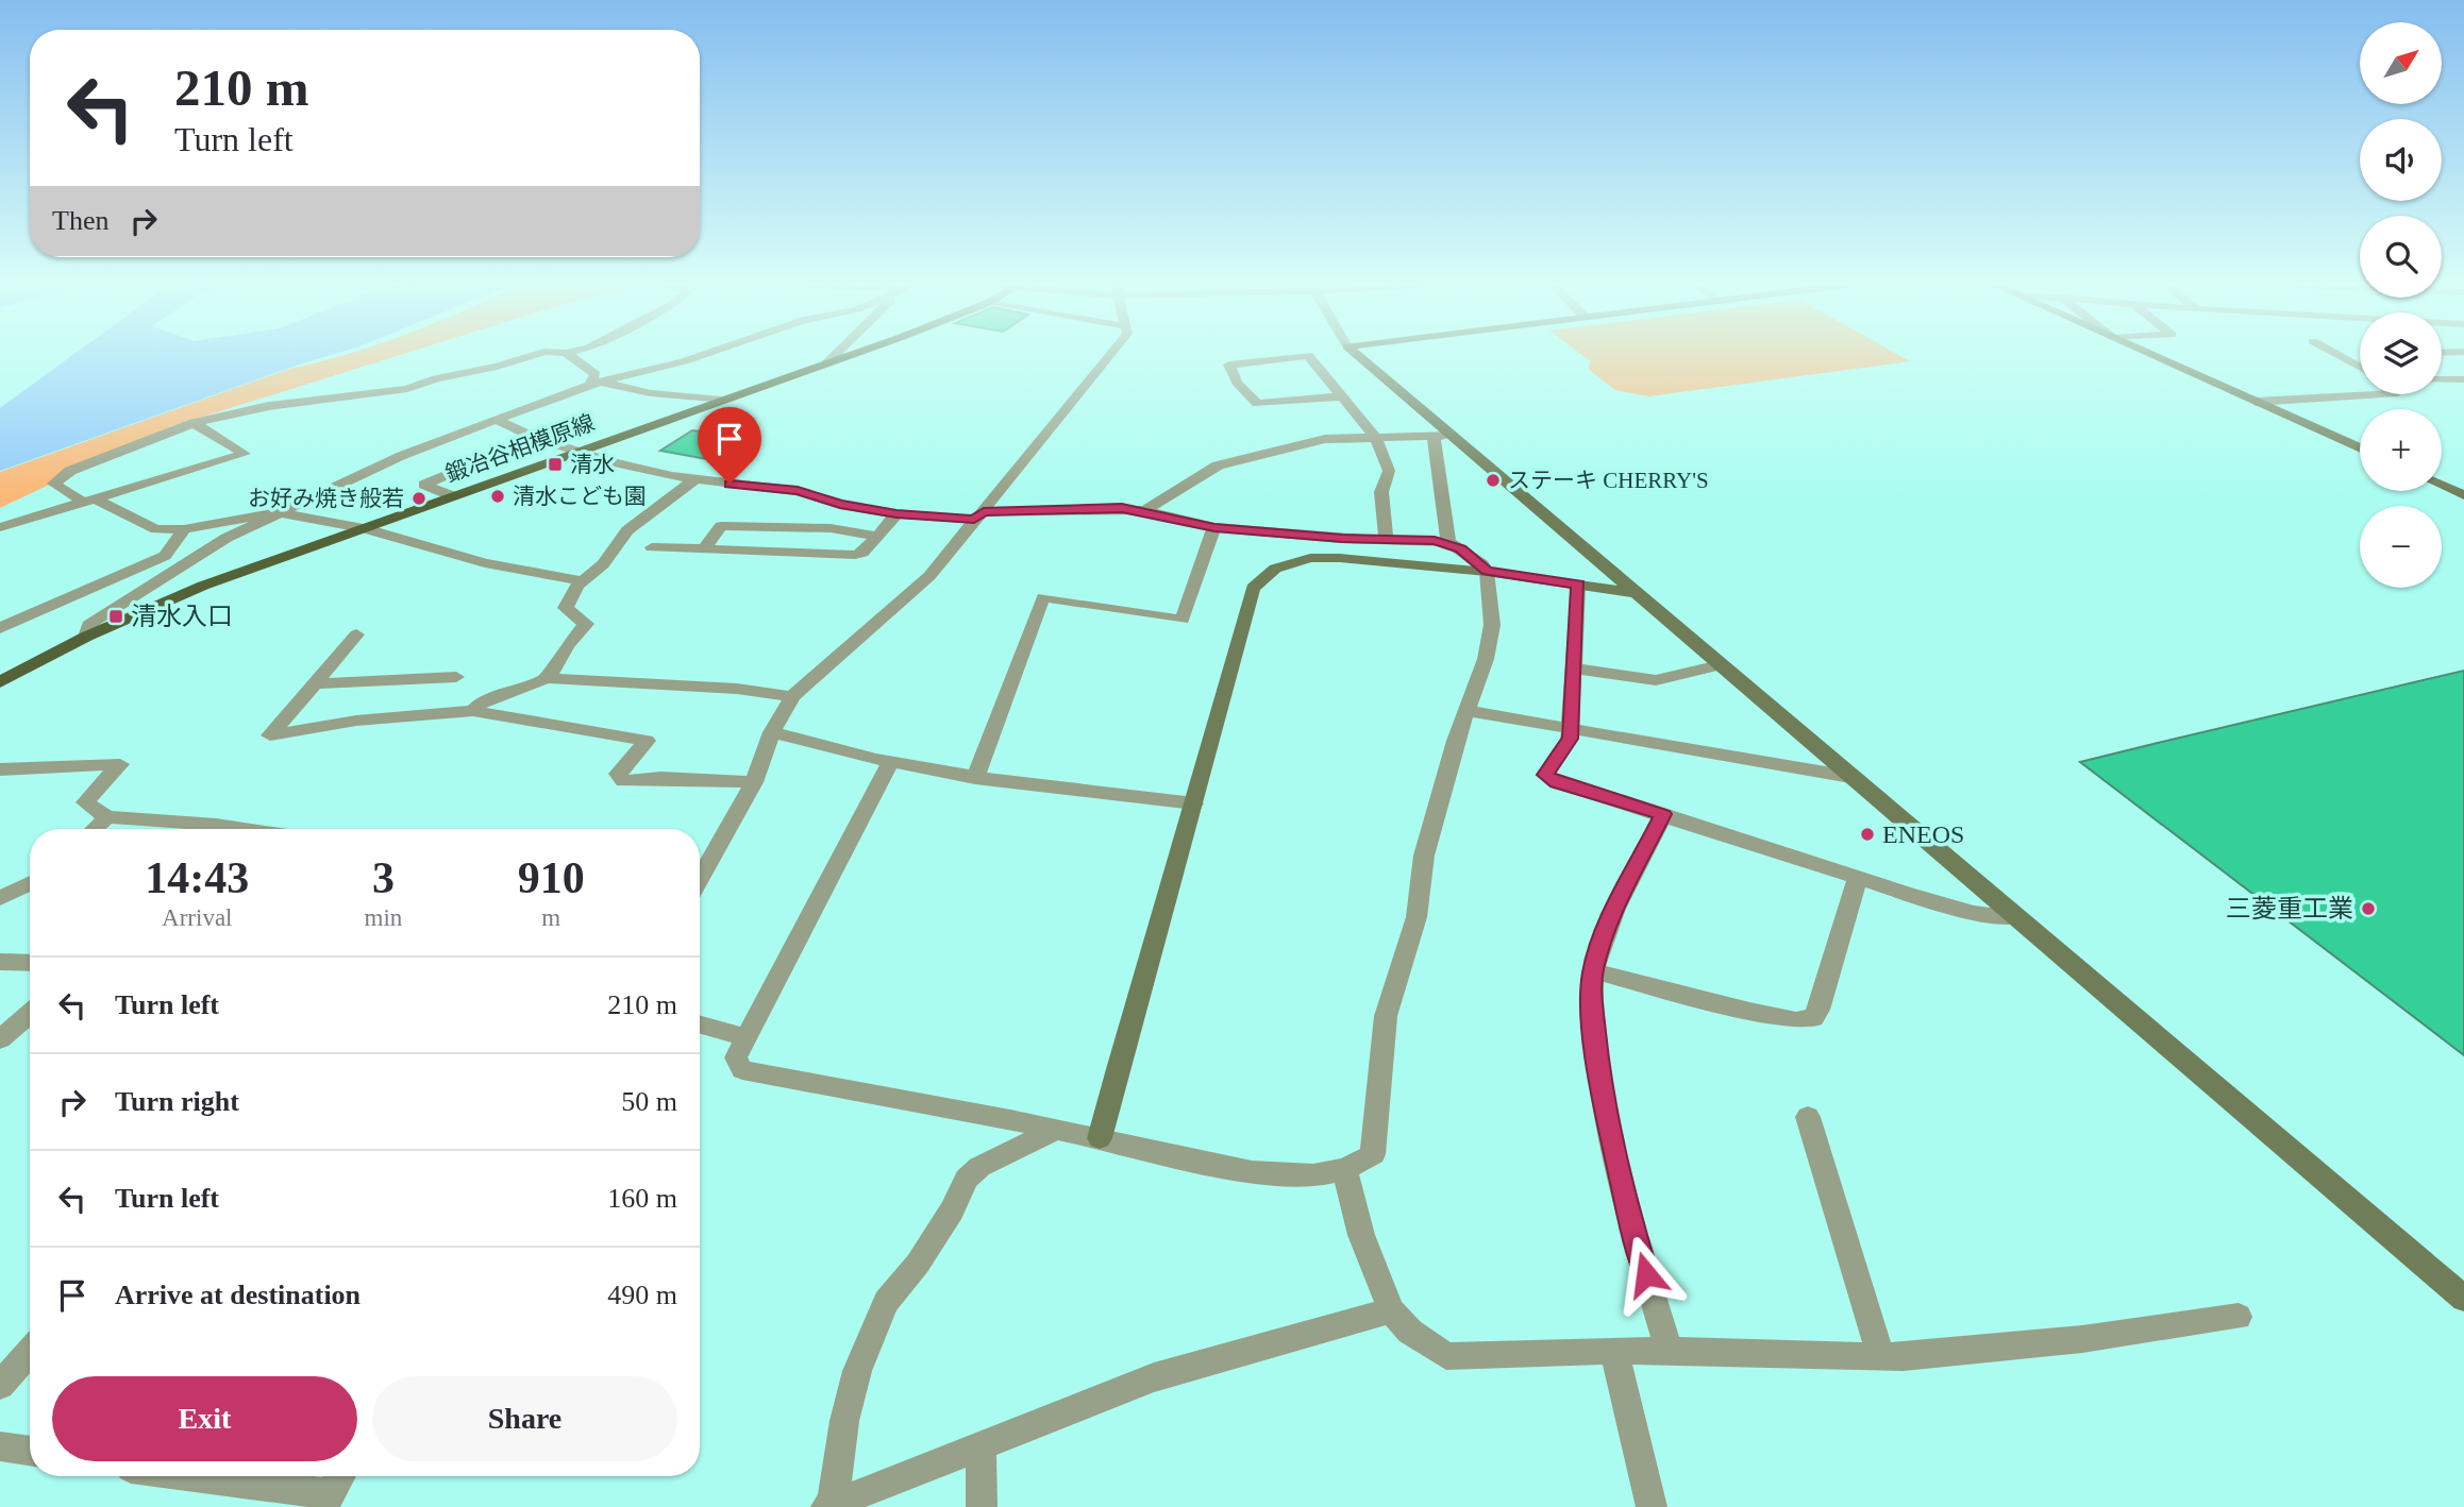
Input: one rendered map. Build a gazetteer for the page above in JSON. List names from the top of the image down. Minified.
{"streets":{"main road":["鍛冶谷相模原線"]},"places":{"transit":["清水","清水入口"],"other":["ステーキ CHERRY'S","清水こども園","お好み焼き般若","ENEOS","三菱重工業"]},"north":"top right","page":{"map_buttons":["+","−"],"turn":["210 m","Turn left"],"then":"Then","eta":["14:43","Arrival","3","min","910","m"],"list":[{"name":"Turn left","value":"210 m"},{"name":"Turn right","value":"50 m"},{"name":"Turn left","value":"160 m"},{"name":"Arrive at destination","value":"490 m"}],"buttons":["Exit","Share"]}}
